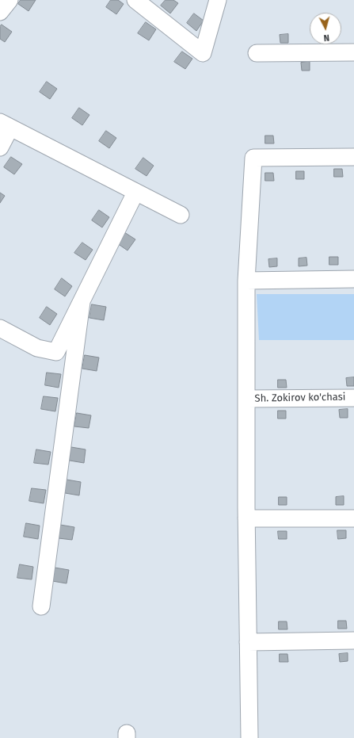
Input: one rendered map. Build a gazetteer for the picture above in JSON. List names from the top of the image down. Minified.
{"streets":{"street":["Sh. Zokirov ko'chasi"]},"north":"bottom"}
